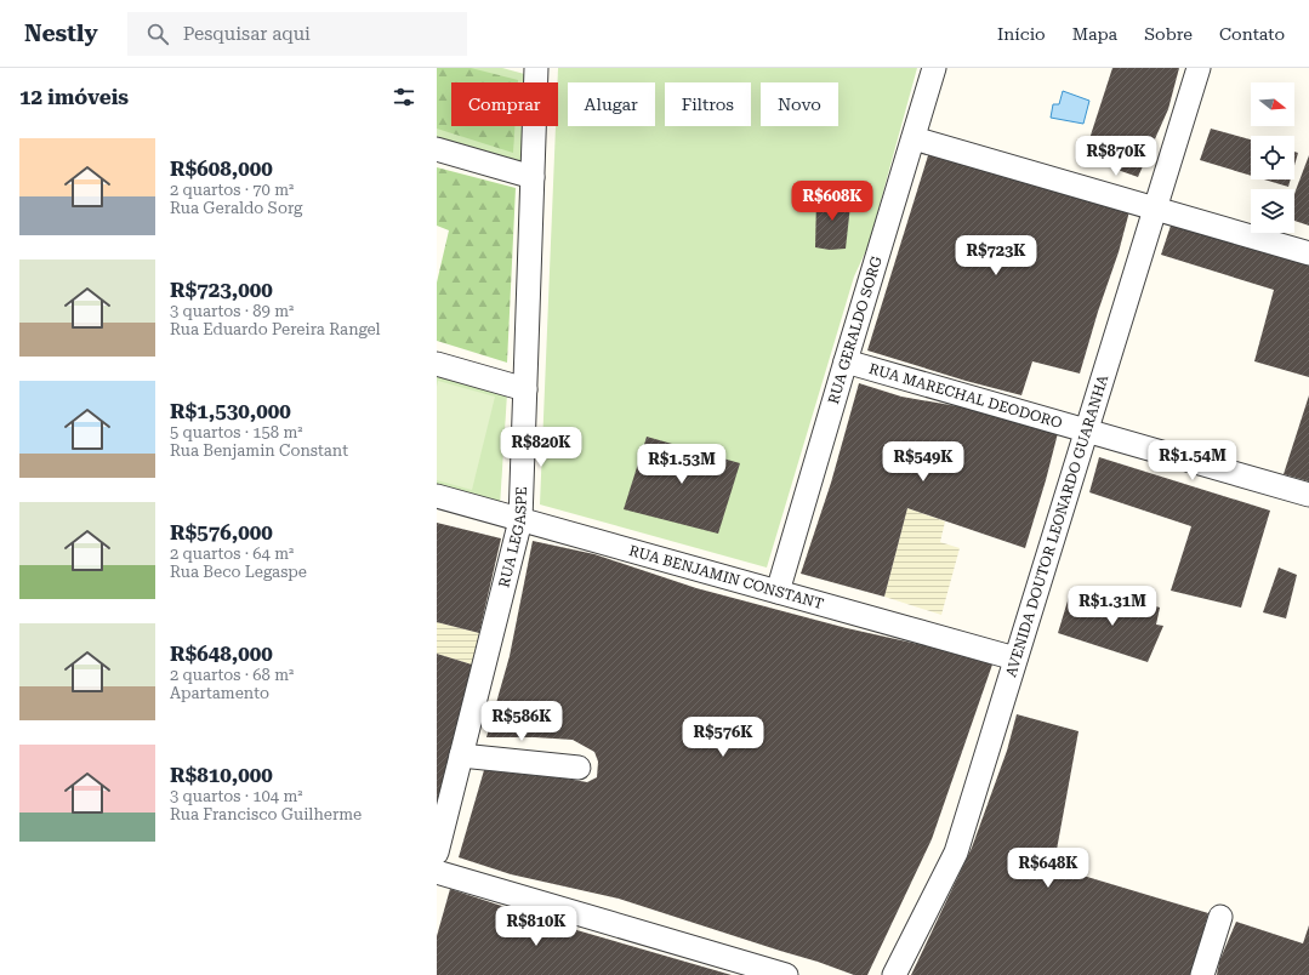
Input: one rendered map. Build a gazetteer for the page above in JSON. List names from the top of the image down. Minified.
{"streets":{"street":["RUA GERALDO SORG","RUA MARECHAL DEODORO","AVENIDA DOUTOR LEONARDO GUARANHA","RUA LEGASPE","RUA BENJAMIN CONSTANT"]},"crossings":[["RUA GERALDO SORG","RUA MARECHAL DEODORO"],["RUA GERALDO SORG","RUA BENJAMIN CONSTANT"],["RUA MARECHAL DEODORO","AVENIDA DOUTOR LEONARDO GUARANHA"],["AVENIDA DOUTOR LEONARDO GUARANHA","RUA BENJAMIN CONSTANT"],["RUA LEGASPE","RUA BENJAMIN CONSTANT"]],"north":"right","page":{"header":"Nestly","search":"Pesquisar aqui","nav":["Início","Mapa","Sobre","Contato"],"heading":"12 imóveis","chip":["Comprar","Alugar","Filtros","Novo"],"list":[{"name":"R$608,000","note":"2 quartos · 70 m² · Rua Geraldo Sorg"},{"name":"R$723,000","note":"3 quartos · 89 m² · Rua Eduardo Pereira Rangel"},{"name":"R$1,530,000","note":"5 quartos · 158 m² · Rua Benjamin Constant"},{"name":"R$576,000","note":"2 quartos · 64 m² · Rua Beco Legaspe"},{"name":"R$648,000","note":"2 quartos · 68 m² · Apartamento"},{"name":"R$810,000","note":"3 quartos · 104 m² · Rua Francisco Guilherme"}],"price":["R$870K","R$608K","R$723K","R$820K","R$1.54M","R$549K","R$1.53M","R$1.31M","R$586K","R$576K","R$648K","R$810K"]}}
